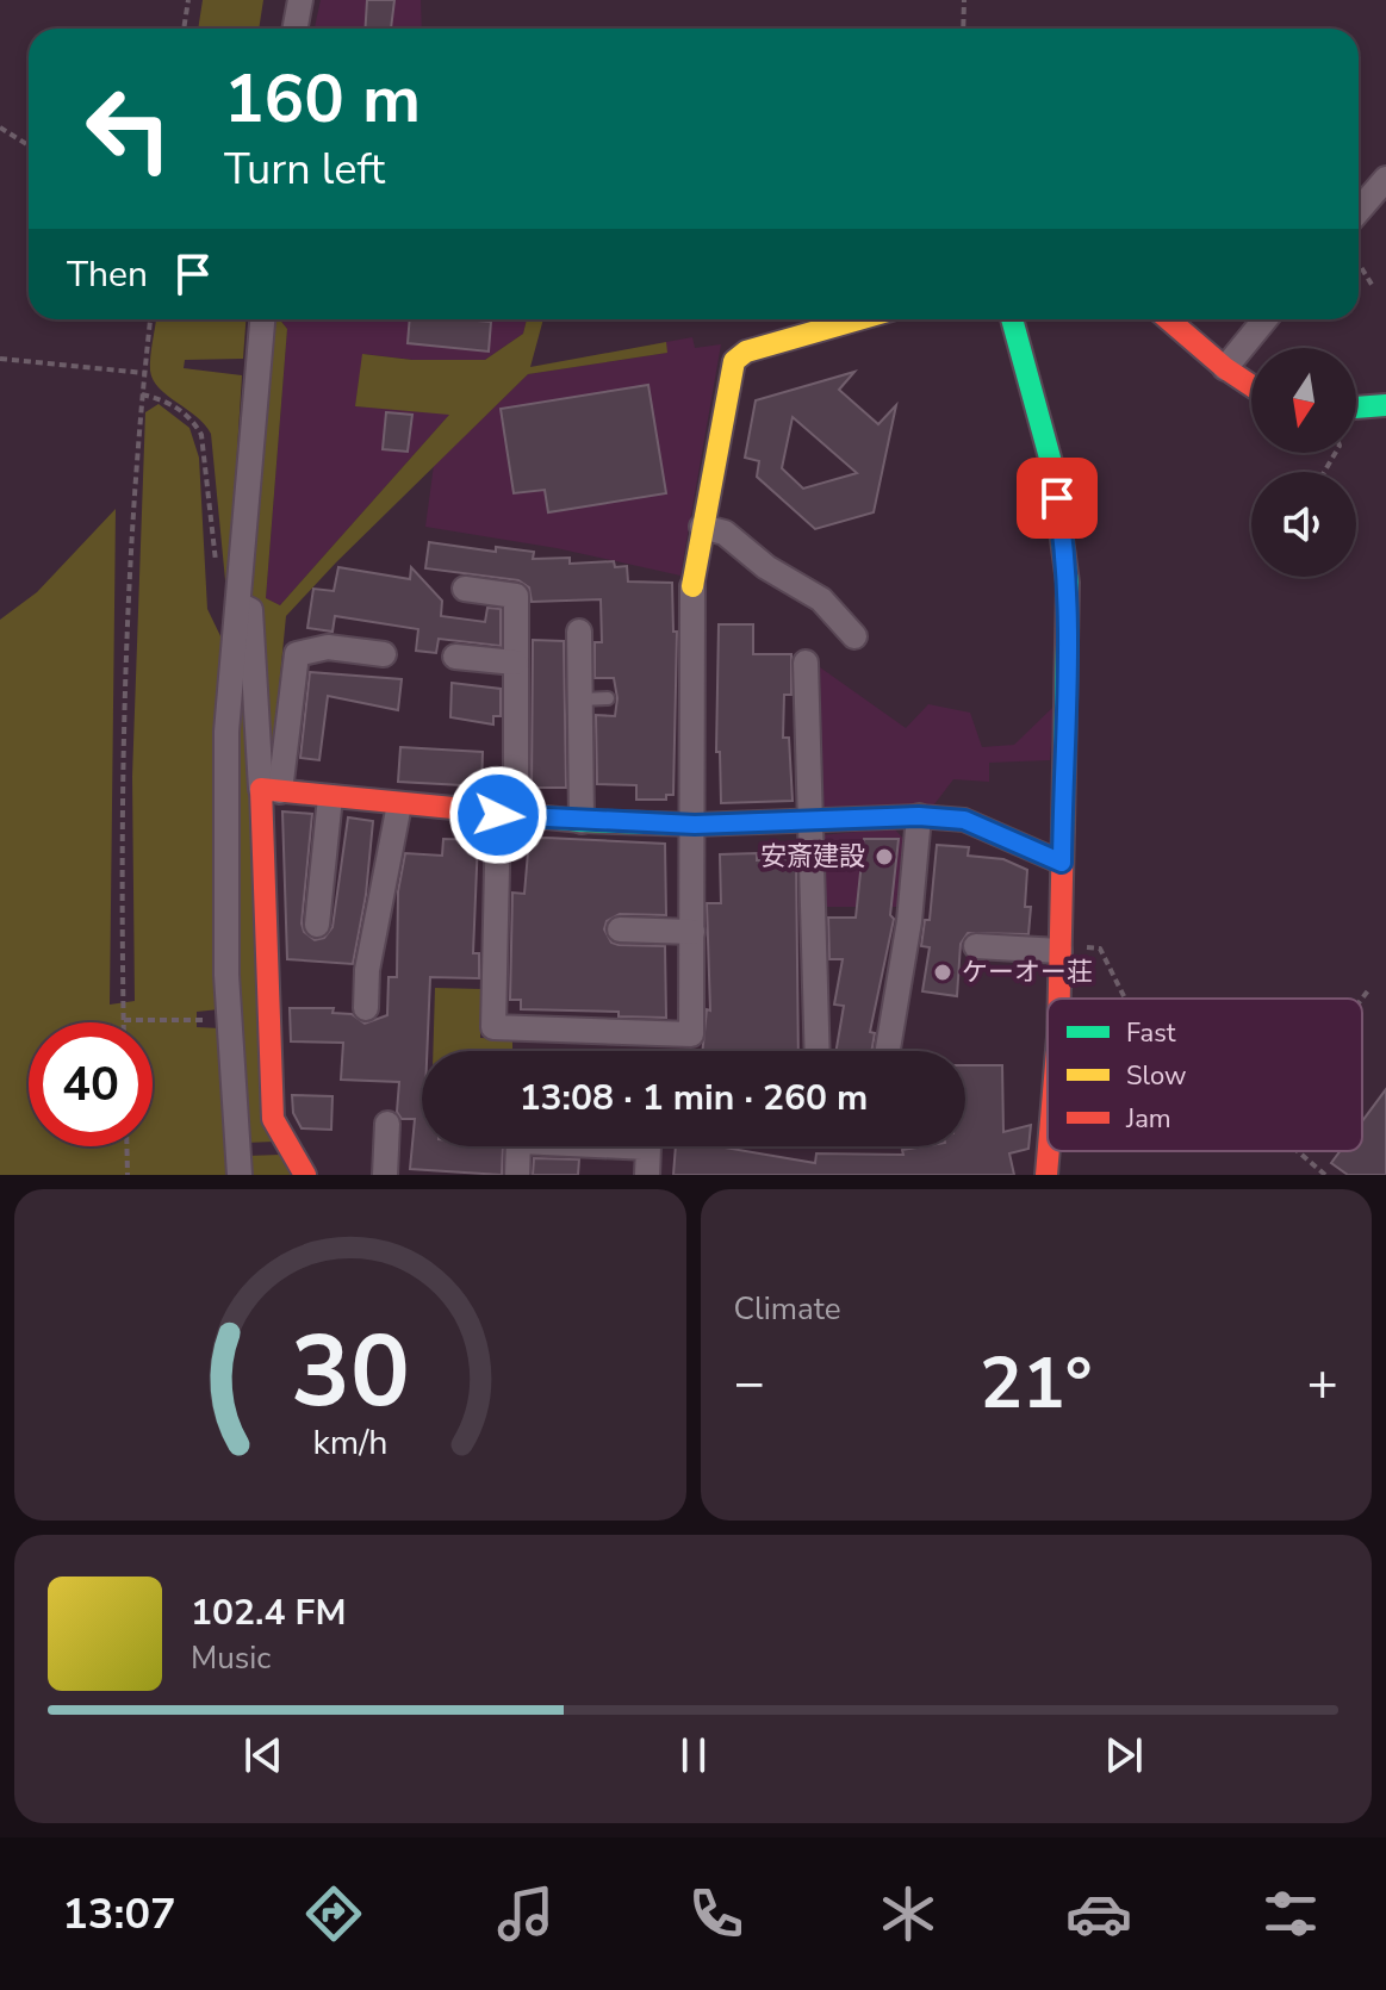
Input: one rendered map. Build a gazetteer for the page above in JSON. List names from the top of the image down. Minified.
{"places":["安斎建設","ケーオー荘"],"legend":["Fast","Slow","Jam"],"north":"bottom","page":{"turn":["160 m","Turn left"],"then":"Then","limit":"40","trip":"13:08 · 1 min · 260 m","tile":"Climate","heat":["−","21°","+"],"song":["102.4 FM","Music"],"tabs":"13:07","gauge":["30","km/h"]}}
